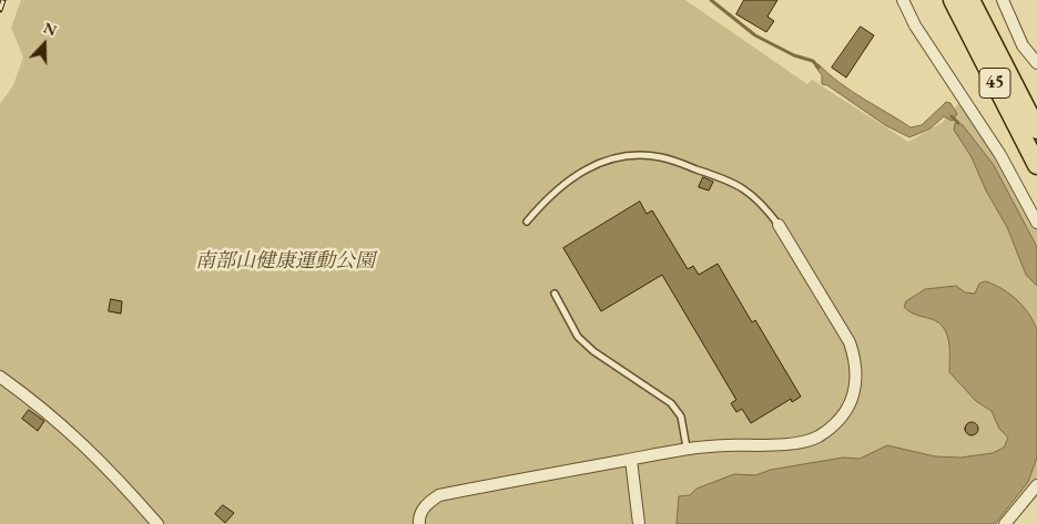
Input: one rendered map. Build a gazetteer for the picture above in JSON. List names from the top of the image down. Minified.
{"streets":{"highway":["45"]},"parks":["南部山健康運動公園"],"north":"top"}
